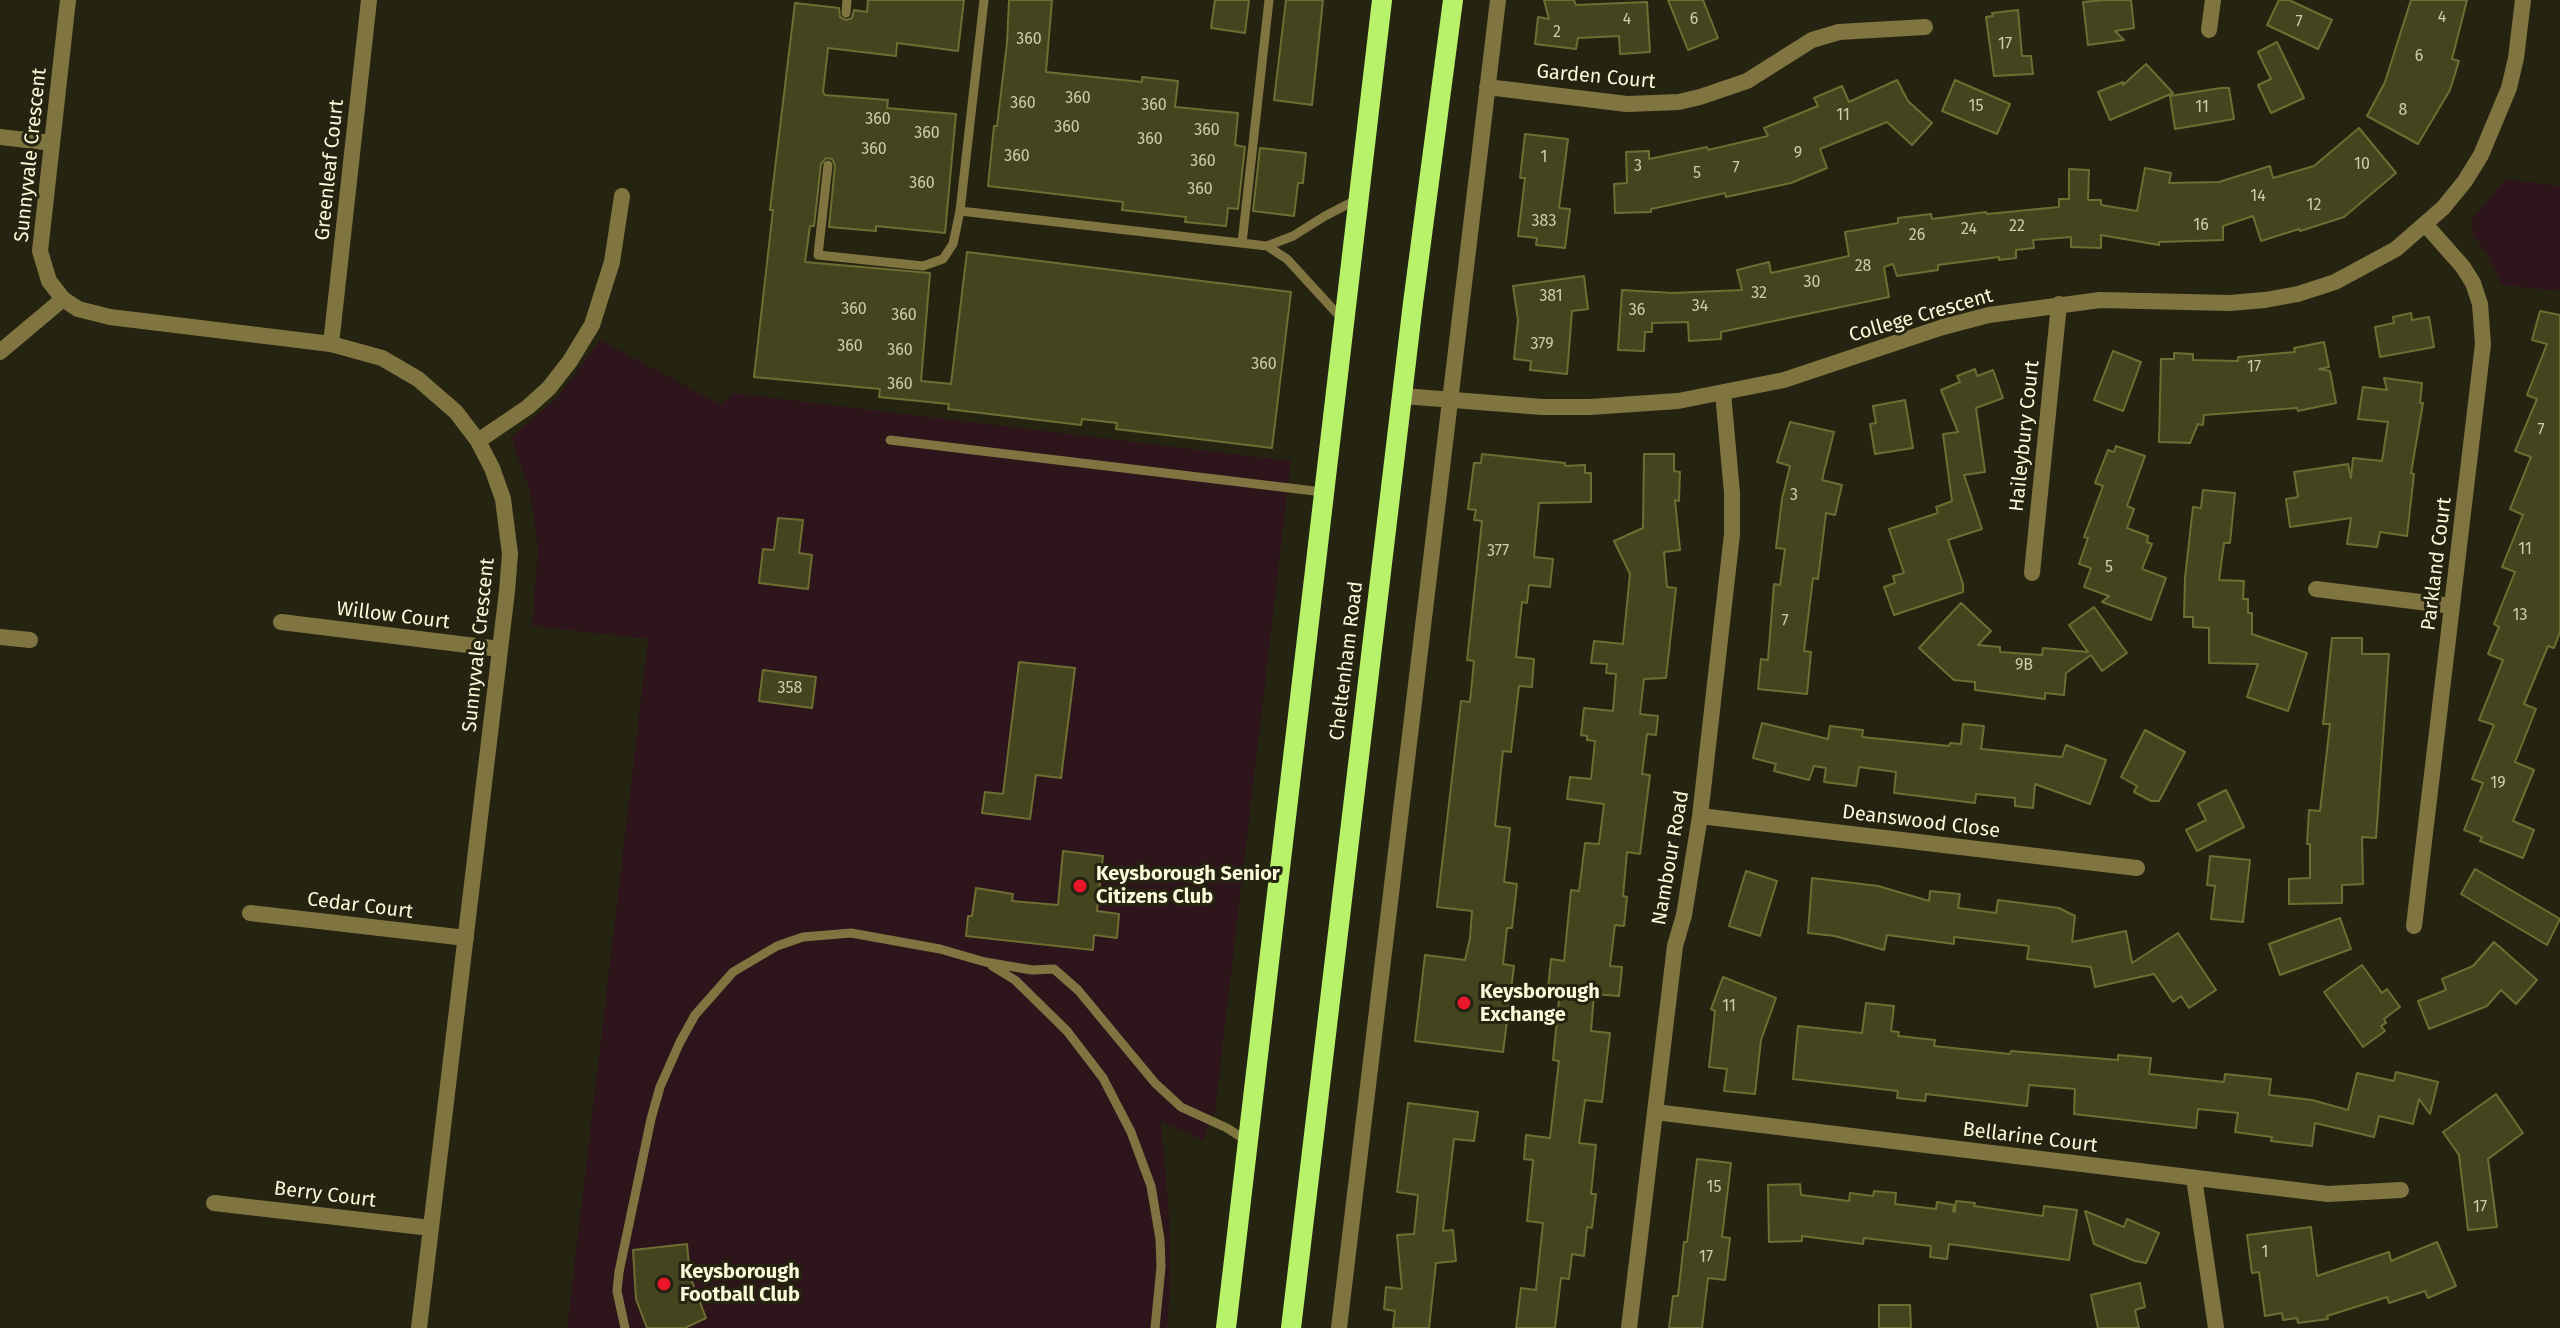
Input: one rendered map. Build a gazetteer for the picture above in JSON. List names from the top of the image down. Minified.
{"streets":{"main road":["Cheltenham Road"],"street":["Garden Court","Sunnyvale Crescent","Greenleaf Court","College Crescent","Haileybury Court","Parkland Court","Willow Court","Deanswood Close","Nambour Road","Cedar Court","Bellarine Court","Berry Court"]},"crossings":[["Sunnyvale Crescent","Greenleaf Court"],["Sunnyvale Crescent","Willow Court"],["Sunnyvale Crescent","Cedar Court"],["Sunnyvale Crescent","Berry Court"],["College Crescent","Haileybury Court"],["College Crescent","Parkland Court"],["College Crescent","Cheltenham Road"],["College Crescent","Nambour Road"],["Deanswood Close","Nambour Road"],["Nambour Road","Bellarine Court"]],"places":["Keysborough Senior Citizens Club","Keysborough Exchange","Keysborough Football Club"],"house_numbers":["4","4","6","7","2","360","17","6","360","360","360","15","11","8","11","360","360","360","360","360","360","9","360","1","360","10","3","7","5","360","360","14","12","383","16","22","24","26","28","30","32","381","34","360","36","360","379","360","360","360","17","360","7","3","11","377","5","13","7","9B","358","19","11","15","17","1","17"]}
